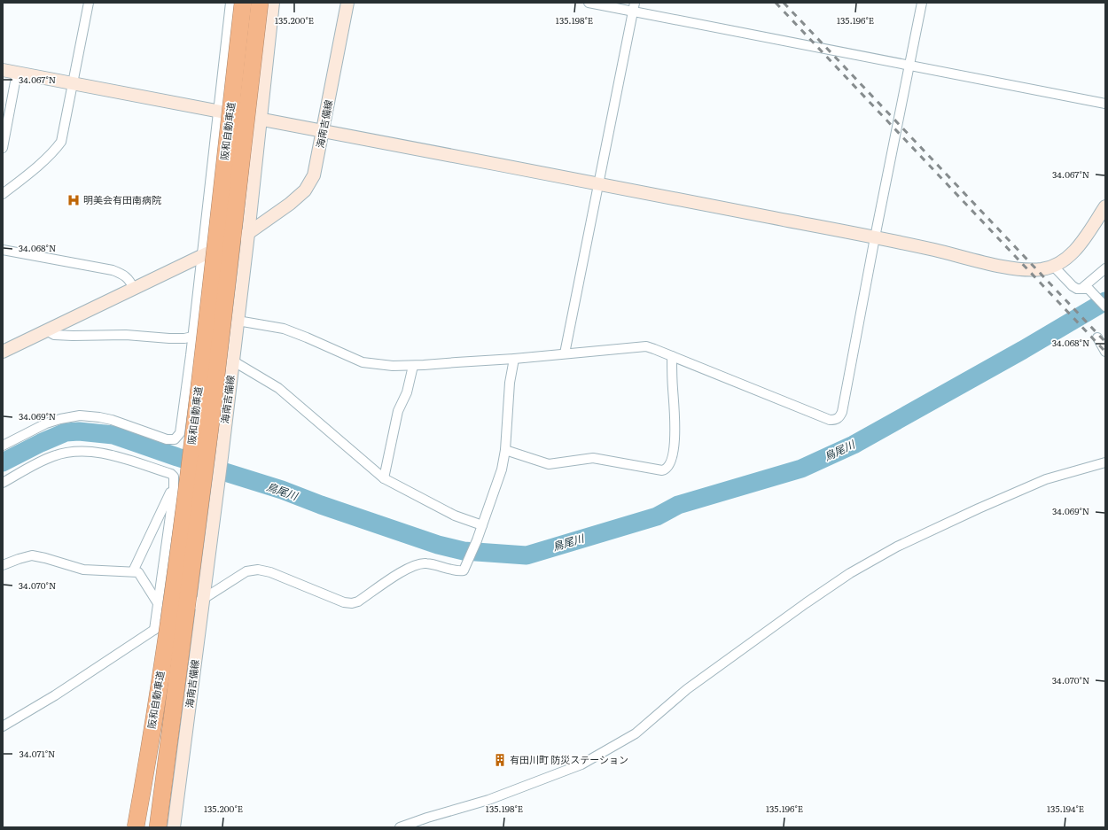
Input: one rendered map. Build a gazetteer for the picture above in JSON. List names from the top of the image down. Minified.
{"streets":{"highway":["阪和自動車道"],"street":["海南吉備線"]},"water":["鳥尾川"],"places":{"hospital":["明美会有田南病院"],"building":["有田川町 防災ステーション"]},"coordinates":["135.200°E","135.198°E","135.196°E","34.067°N","34.068°N","34.069°N","34.070°N","34.071°N","135.194°E"]}
